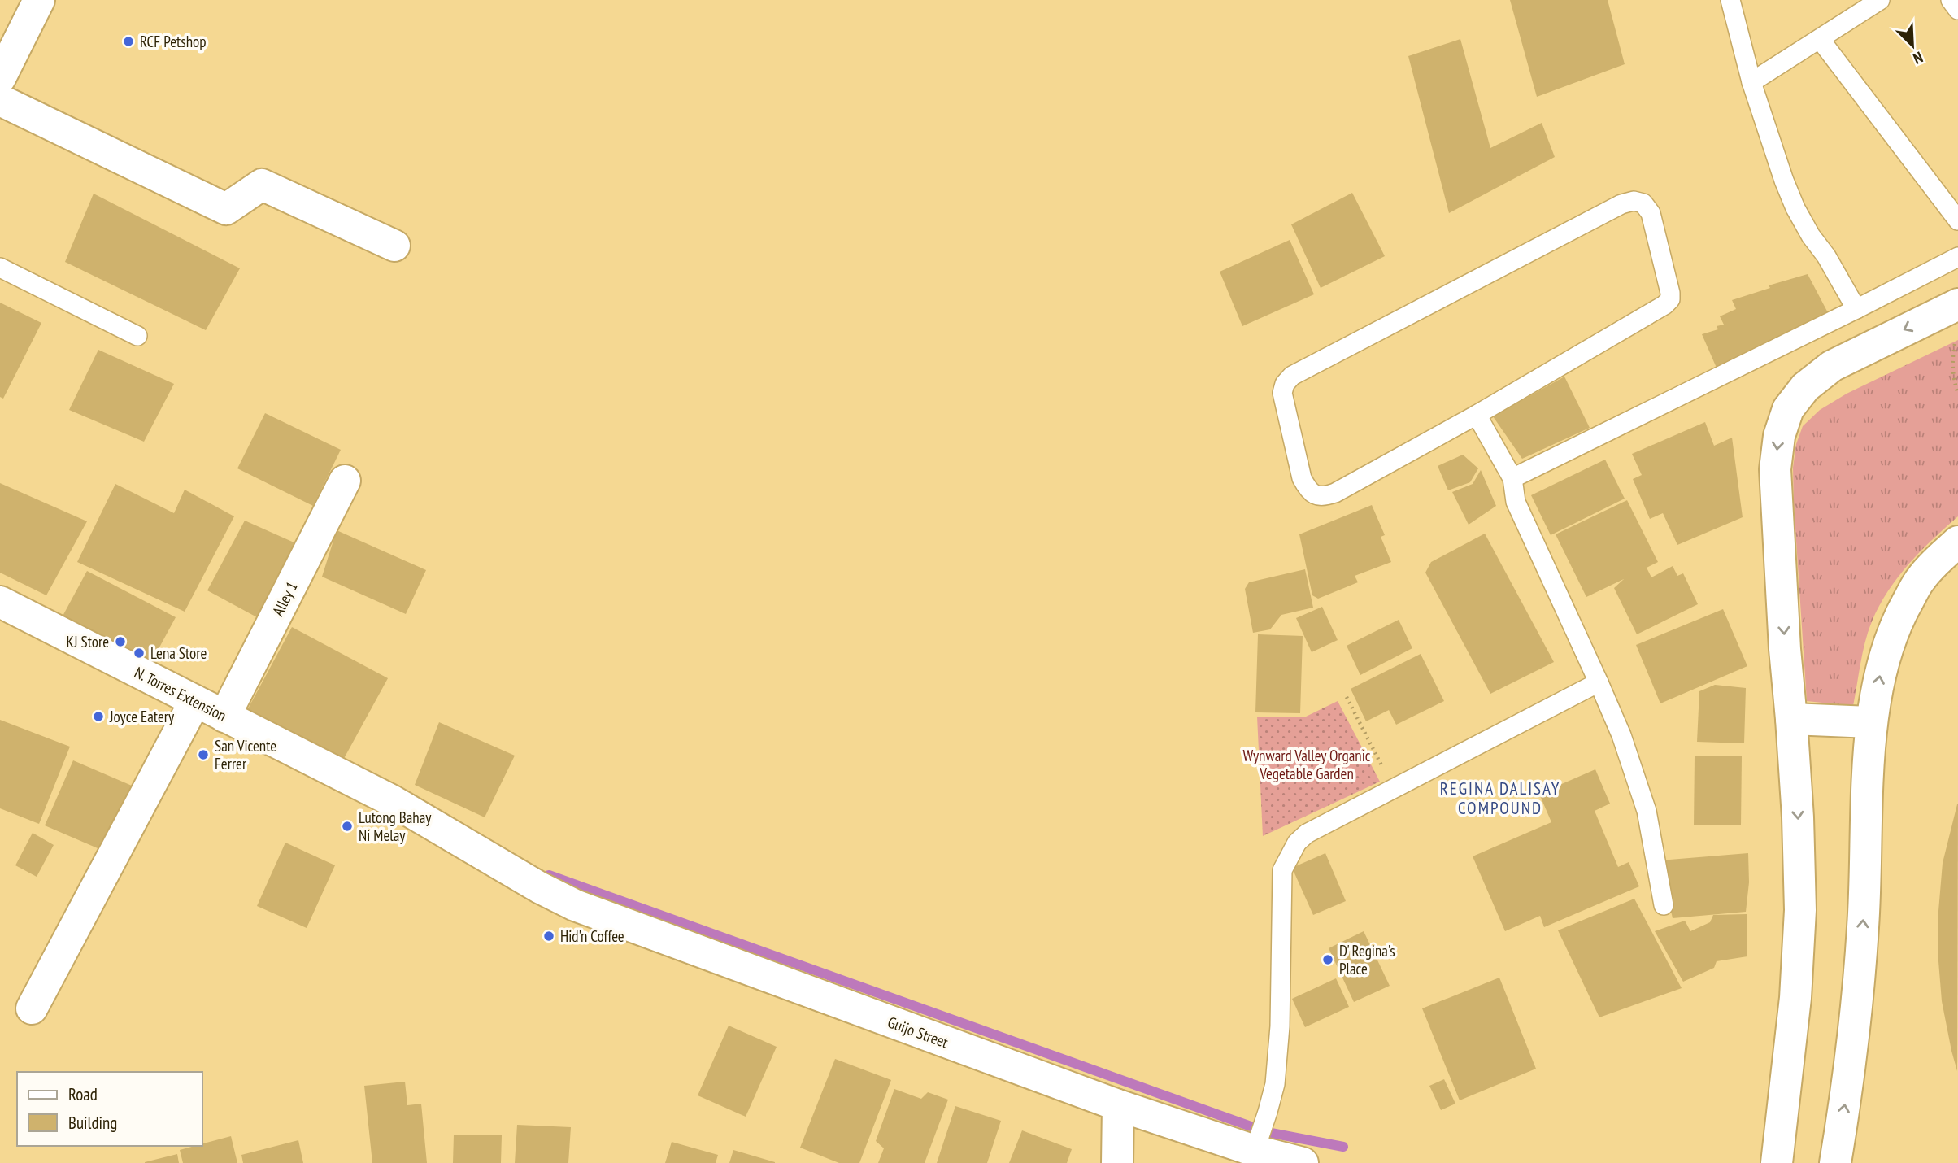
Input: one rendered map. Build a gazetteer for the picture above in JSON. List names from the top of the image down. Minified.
{"streets":{"street":["Alley 1","N. Torres Extension","Guijo Street"]},"crossings":[["Alley 1","N. Torres Extension"],["N. Torres Extension","Guijo Street"]],"districts":["REGINA DALISAY COMPOUND"],"parks":["Wynward Valley Organic Vegetable Garden"],"places":["RCF Petshop","KJ Store","Lena Store","Joyce Eatery","San Vicente Ferrer","Lutong Bahay Ni Melay","Hid'n Coffee","D' Regina's Place"],"legend":["Road","Building"],"north":"bottom right"}
